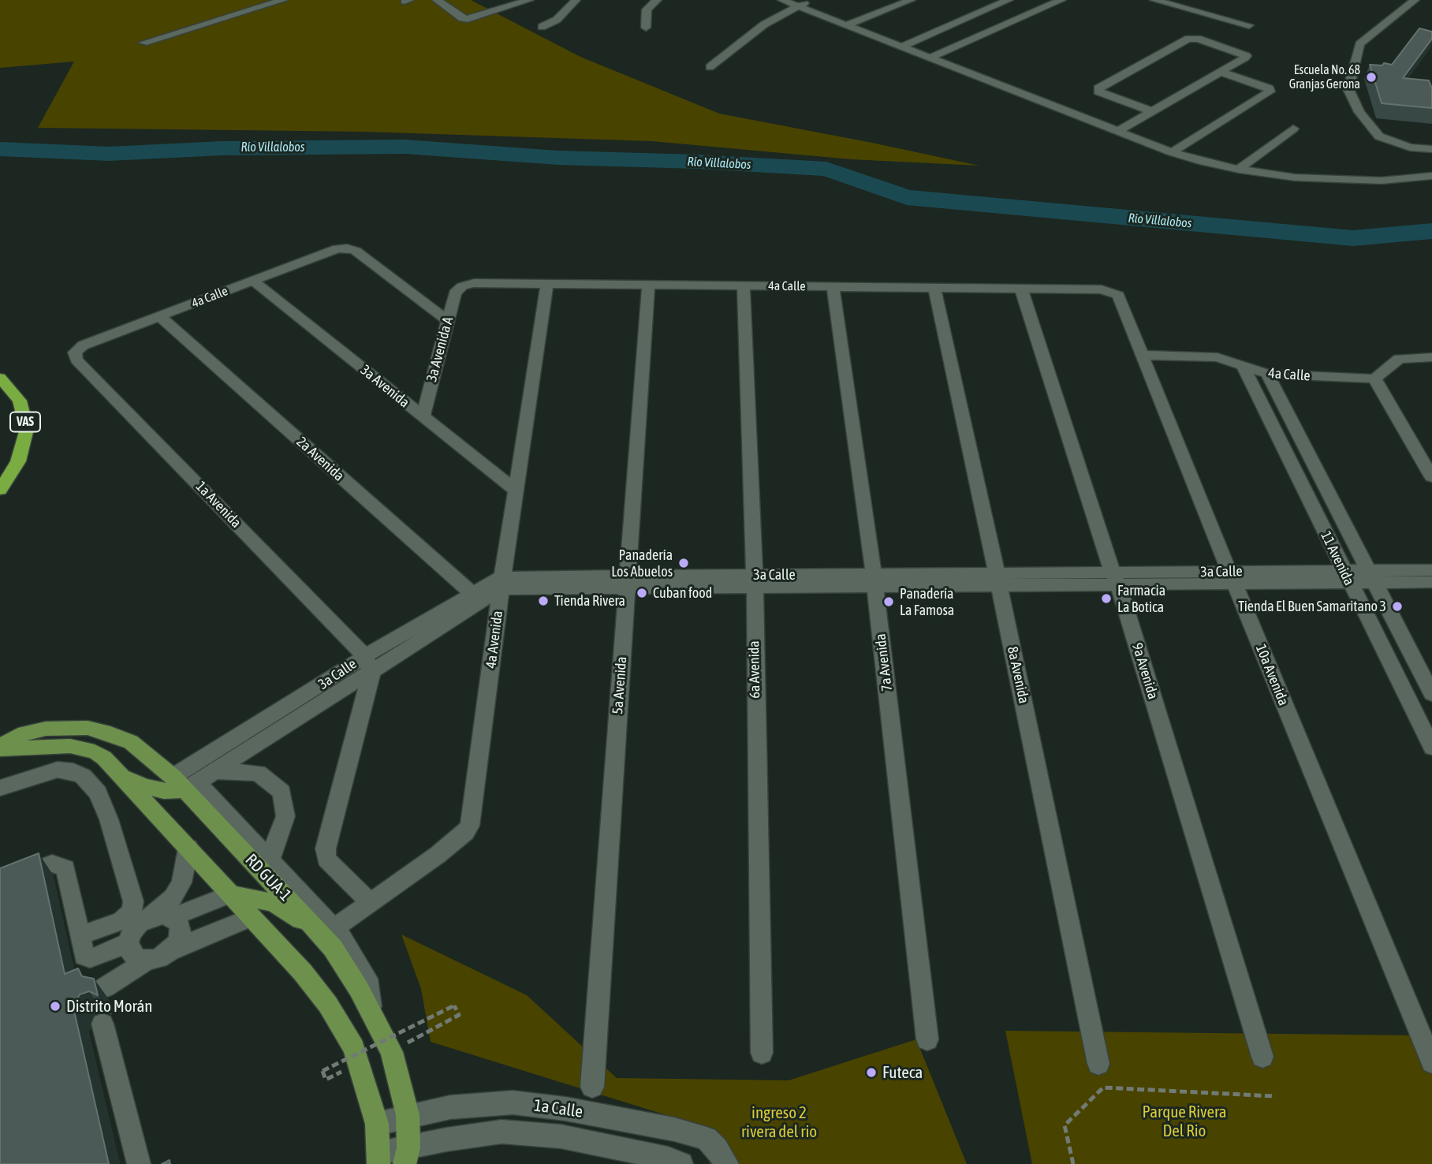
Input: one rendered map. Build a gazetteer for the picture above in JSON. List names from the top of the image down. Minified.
{"streets":{"highway":["VAS"],"main road":["RD GUA-1"],"street":["4a Calle","3a Avenida A","3a Avenida","2a Avenida","1a Avenida","11 Avenida","3a Calle","4a Avenida","7a Avenida","6a Avenida","9a Avenida","8a Avenida","10a Avenida","5a Avenida","1a Calle"]},"crossings":[["4a Calle","3a Avenida A"],["4a Calle","3a Avenida"],["4a Calle","2a Avenida"],["4a Calle","1a Avenida"],["4a Calle","11 Avenida"],["4a Calle","4a Avenida"],["4a Calle","7a Avenida"],["4a Calle","6a Avenida"],["4a Calle","9a Avenida"],["4a Calle","8a Avenida"],["4a Calle","10a Avenida"],["4a Calle","5a Avenida"],["3a Avenida A","3a Avenida"],["3a Avenida","4a Avenida"],["2a Avenida","3a Calle"],["1a Avenida","3a Calle"],["11 Avenida","3a Calle"],["3a Calle","4a Avenida"],["3a Calle","7a Avenida"],["3a Calle","6a Avenida"],["3a Calle","9a Avenida"],["3a Calle","8a Avenida"],["3a Calle","10a Avenida"],["3a Calle","5a Avenida"],["3a Calle","RD GUA-1"],["4a Avenida","RD GUA-1"],["RD GUA-1","1a Calle"]],"water":["Río Villalobos"],"parks":["Parque Rivera Del Rio","ingreso 2 rivera del rio"],"places":["Escuela No. 68 Granjas Gerona","Panadería Los Abuelos","Cuban food","Farmacia La Botica","Tienda Rivera","Panadería La Famosa","Tienda El Buen Samaritano 3","Distrito Morán","Futeca"]}
